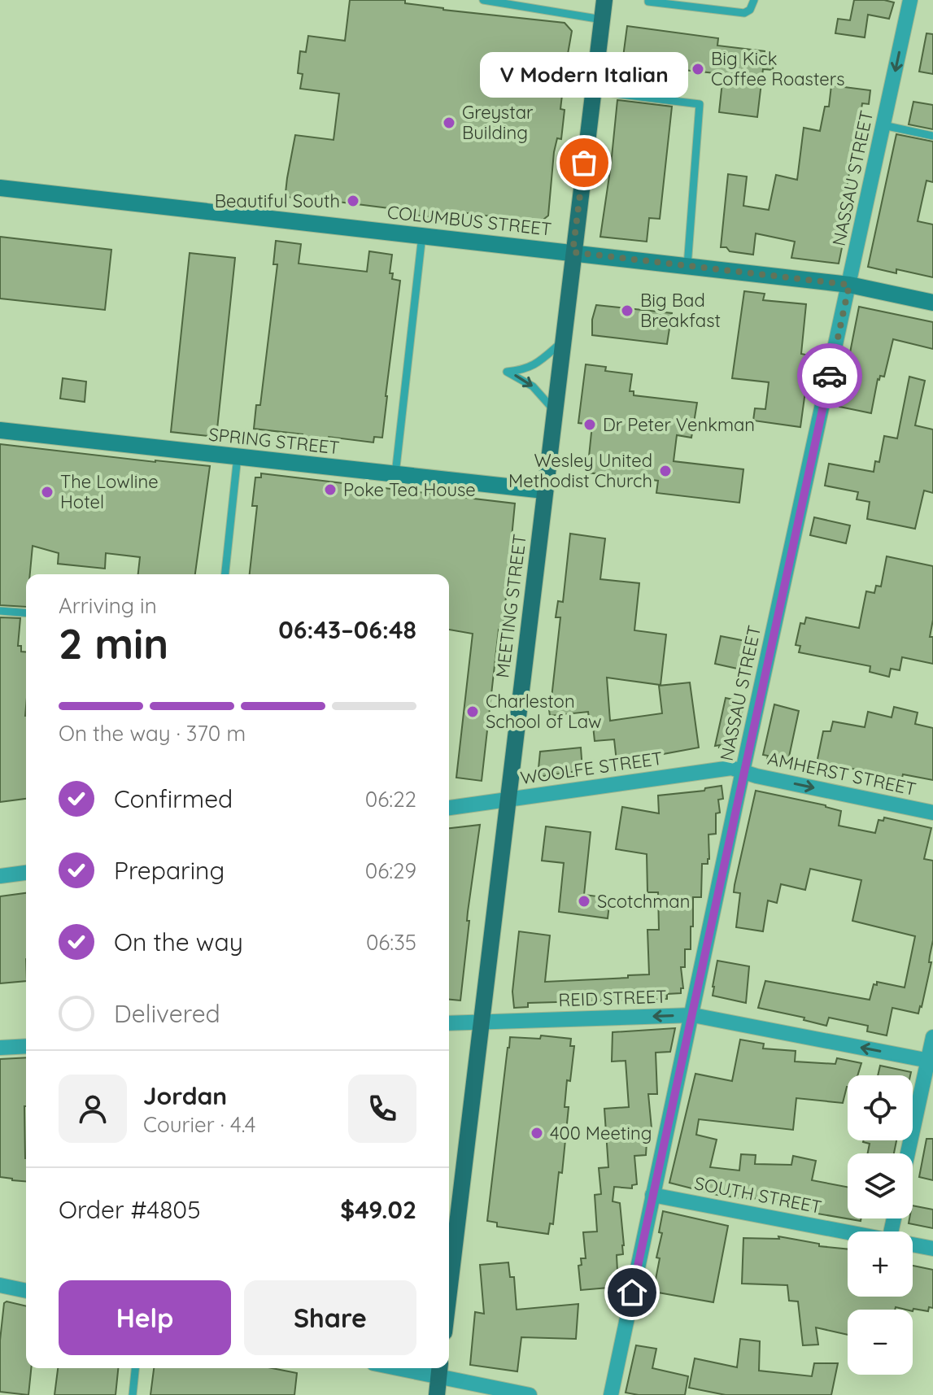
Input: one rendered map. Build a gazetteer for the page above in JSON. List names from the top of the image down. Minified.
{"streets":{"main road":["MEETING STREET"],"street":["NASSAU STREET","COLUMBUS STREET","SPRING STREET","WOOLFE STREET","AMHERST STREET","REID STREET","SOUTH STREET"]},"crossings":[["NASSAU STREET","COLUMBUS STREET"],["NASSAU STREET","WOOLFE STREET"],["NASSAU STREET","AMHERST STREET"],["NASSAU STREET","REID STREET"],["NASSAU STREET","SOUTH STREET"],["COLUMBUS STREET","MEETING STREET"],["SPRING STREET","MEETING STREET"],["MEETING STREET","WOOLFE STREET"],["MEETING STREET","REID STREET"],["WOOLFE STREET","AMHERST STREET"]],"one_way":["AMHERST STREET","REID STREET"],"places":["Big Kick Coffee Roasters","Greystar Building","V Modern Italian","Beautiful South","Big Bad Breakfast","Dr Peter Venkman","Wesley United Methodist Church","Poke Tea House","The Lowline Hotel","Charleston School of Law","Scotchman","400 Meeting"],"page":{"bubble":"V Modern Italian","heading":["2 min","Arriving in","06:43–06:48"],"panel":["Jordan","Courier · 4.4","Order #4805","$49.02"],"bar":"On the way · 370 m","list":[["Confirmed","06:22"],["Preparing","06:29"],["On the way","06:35"],"Delivered"],"map_buttons":["+","−"],"buttons":["Help","Share"]}}
